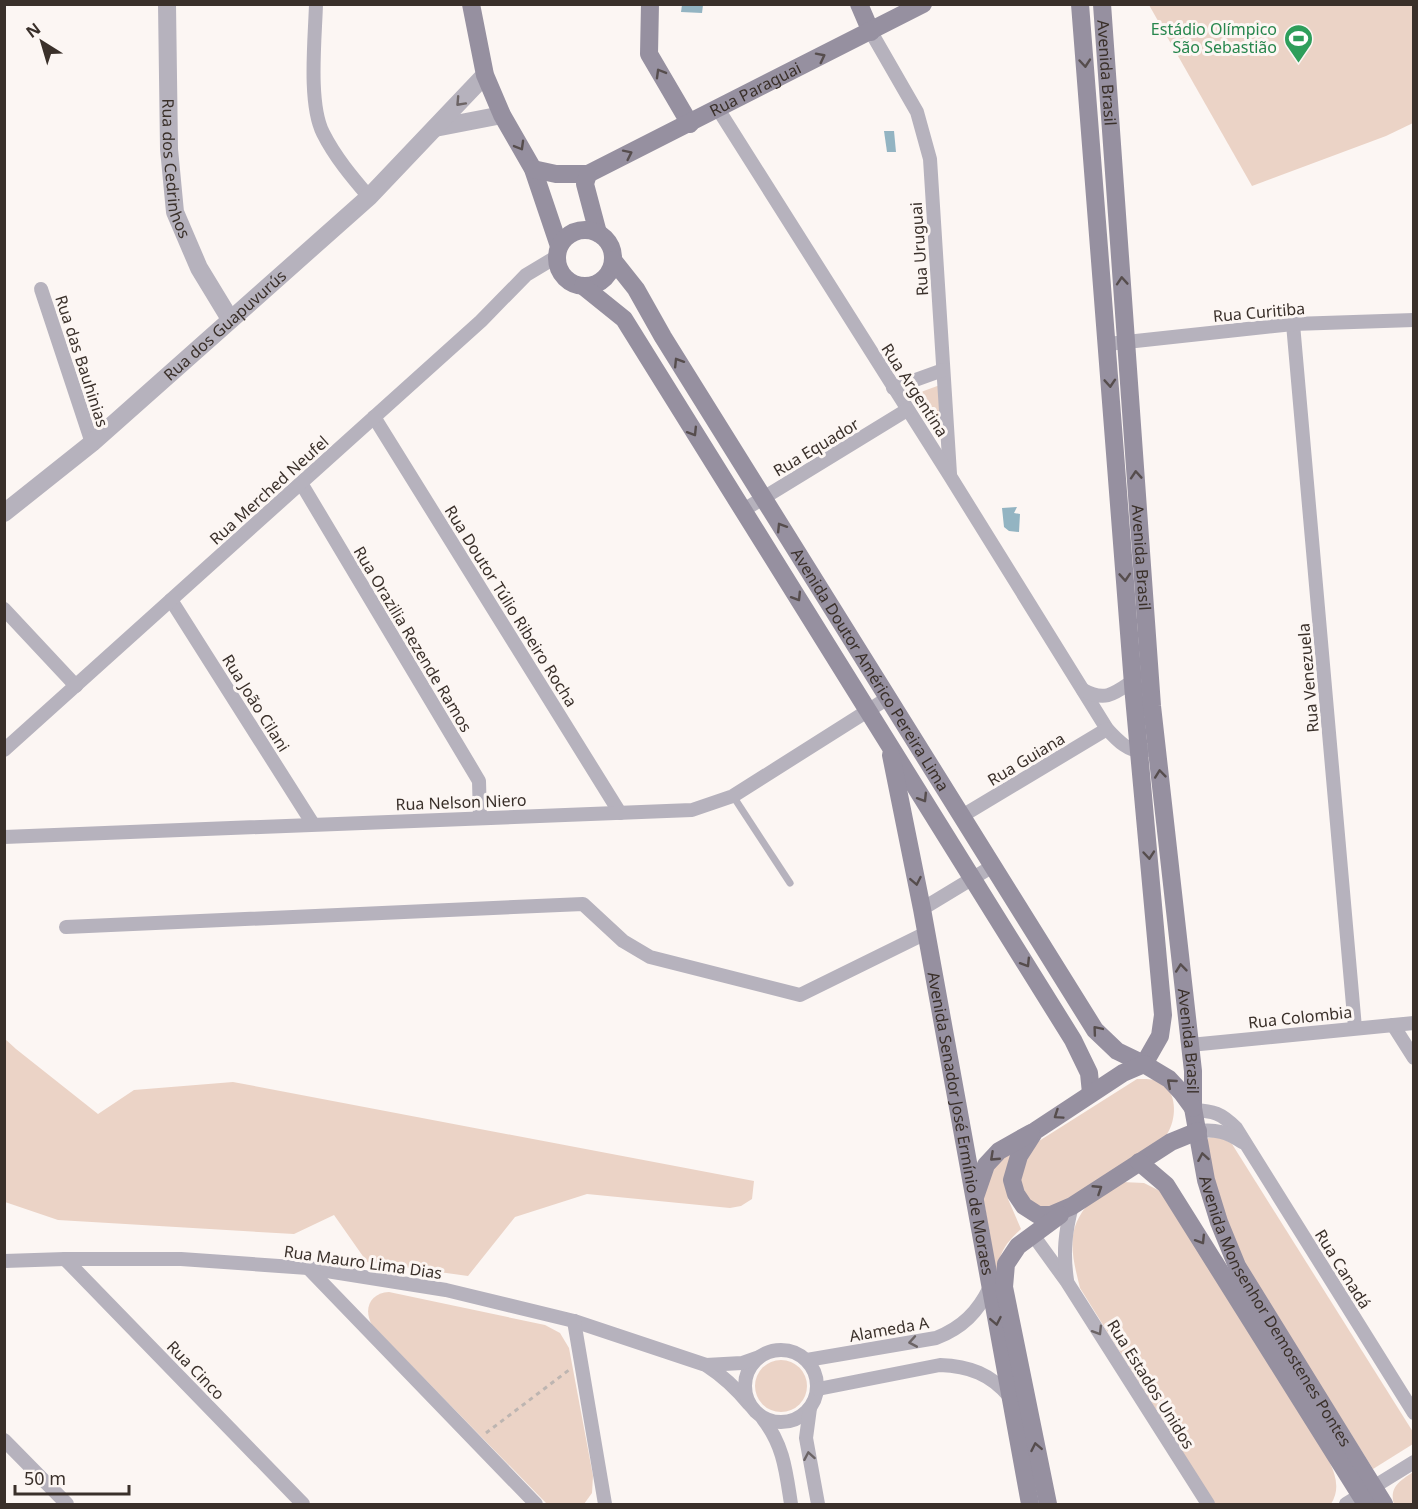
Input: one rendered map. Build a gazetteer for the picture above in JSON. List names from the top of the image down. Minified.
{"streets":{"main road":["Avenida Brasil","Rua Paraguai","Avenida Doutor Américo Pereira Lima","Avenida Senador José Ermínio de Moraes","Avenida Monsenhor Demostenes Pontes"],"street":["Rua dos Cedrinhos","Rua Uruguai","Rua Curitiba","Rua dos Guapuvurús","Rua das Bauhinias","Rua Argentina","Rua Equador","Rua Merched Neufel","Rua Doutor Túlio Ribeiro Rocha","Rua Orazilia Rezende Ramos","Rua Venezuela","Rua João Cilani","Rua Guiana","Rua Nelson Niero","Rua Colombia","Rua Mauro Lima Dias","Rua Canadá","Alameda A","Rua Cinco","Rua Estados Unidos"]},"crossings":[["Avenida Brasil","Rua Curitiba"],["Avenida Brasil","Rua Argentina"],["Avenida Brasil","Avenida Doutor Américo Pereira Lima"],["Avenida Brasil","Rua Colombia"],["Avenida Brasil","Rua Canadá"],["Avenida Brasil","Avenida Monsenhor Demostenes Pontes"],["Rua Paraguai","Rua Uruguai"],["Rua Paraguai","Rua Argentina"],["Rua dos Cedrinhos","Rua dos Guapuvurús"],["Rua Uruguai","Rua Argentina"],["Rua Curitiba","Rua Venezuela"],["Rua dos Guapuvurús","Rua das Bauhinias"],["Rua Argentina","Rua Equador"],["Rua Argentina","Rua Guiana"],["Rua Equador","Avenida Doutor Américo Pereira Lima"],["Rua Merched Neufel","Rua Doutor Túlio Ribeiro Rocha"],["Rua Merched Neufel","Rua Orazilia Rezende Ramos"],["Rua Merched Neufel","Avenida Doutor Américo Pereira Lima"],["Rua Merched Neufel","Rua João Cilani"],["Rua Doutor Túlio Ribeiro Rocha","Rua Nelson Niero"],["Rua Orazilia Rezende Ramos","Rua Nelson Niero"],["Avenida Doutor Américo Pereira Lima","Rua Guiana"],["Avenida Doutor Américo Pereira Lima","Rua Nelson Niero"],["Avenida Doutor Américo Pereira Lima","Avenida Senador José Ermínio de Moraes"],["Avenida Doutor Américo Pereira Lima","Rua Canadá"],["Avenida Doutor Américo Pereira Lima","Avenida Monsenhor Demostenes Pontes"],["Rua Venezuela","Rua Colombia"],["Rua João Cilani","Rua Nelson Niero"],["Avenida Senador José Ermínio de Moraes","Alameda A"],["Avenida Senador José Ermínio de Moraes","Rua Estados Unidos"],["Rua Mauro Lima Dias","Rua Cinco"],["Rua Canadá","Avenida Monsenhor Demostenes Pontes"]],"one_way":["Rua Paraguai","Alameda A","Rua Estados Unidos"],"places":{"sports":["Estádio Olímpico São Sebastião"]},"scale_bar":"50 m","north":"top left"}
